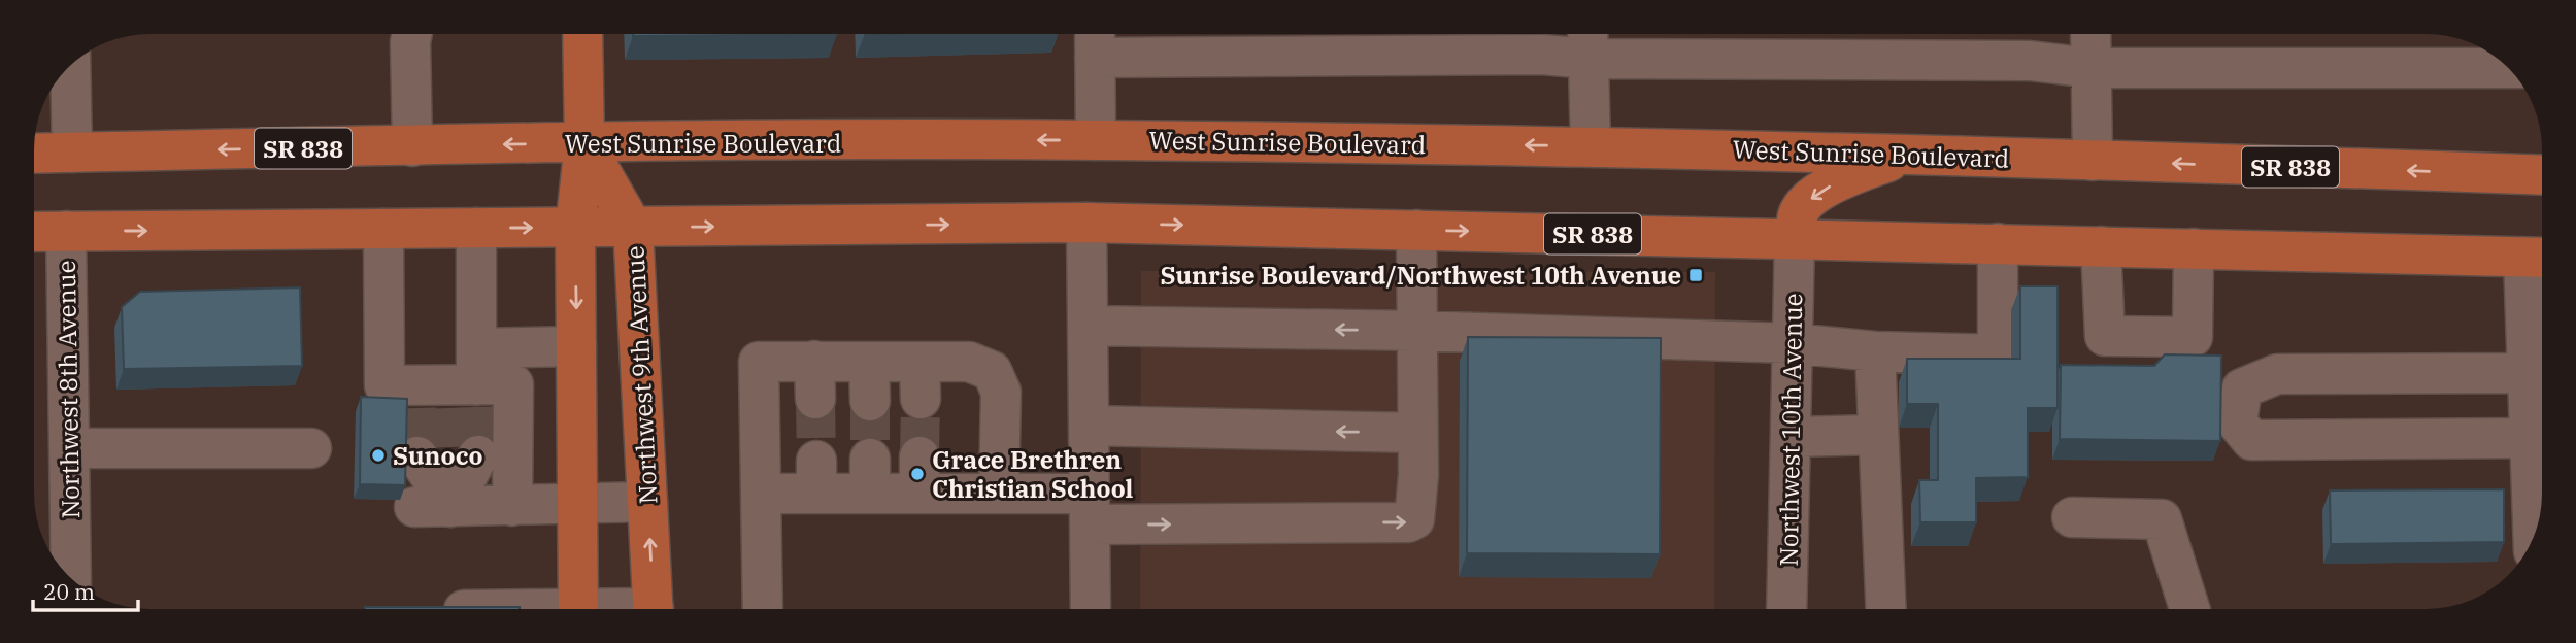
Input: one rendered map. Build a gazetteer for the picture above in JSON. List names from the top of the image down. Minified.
{"streets":{"main road":["West Sunrise Boulevard","SR 838","Northwest 9th Avenue"],"street":["Northwest 8th Avenue","Northwest 10th Avenue"]},"crossings":[["West Sunrise Boulevard","Northwest 9th Avenue"],["SR 838","Northwest 9th Avenue"],["SR 838","Northwest 8th Avenue"],["SR 838","Northwest 10th Avenue"]],"places":{"transit":["Sunrise Boulevard/Northwest 10th Avenue"],"other":["Sunoco","Grace Brethren Christian School"]},"scale_bar":"20 m"}
